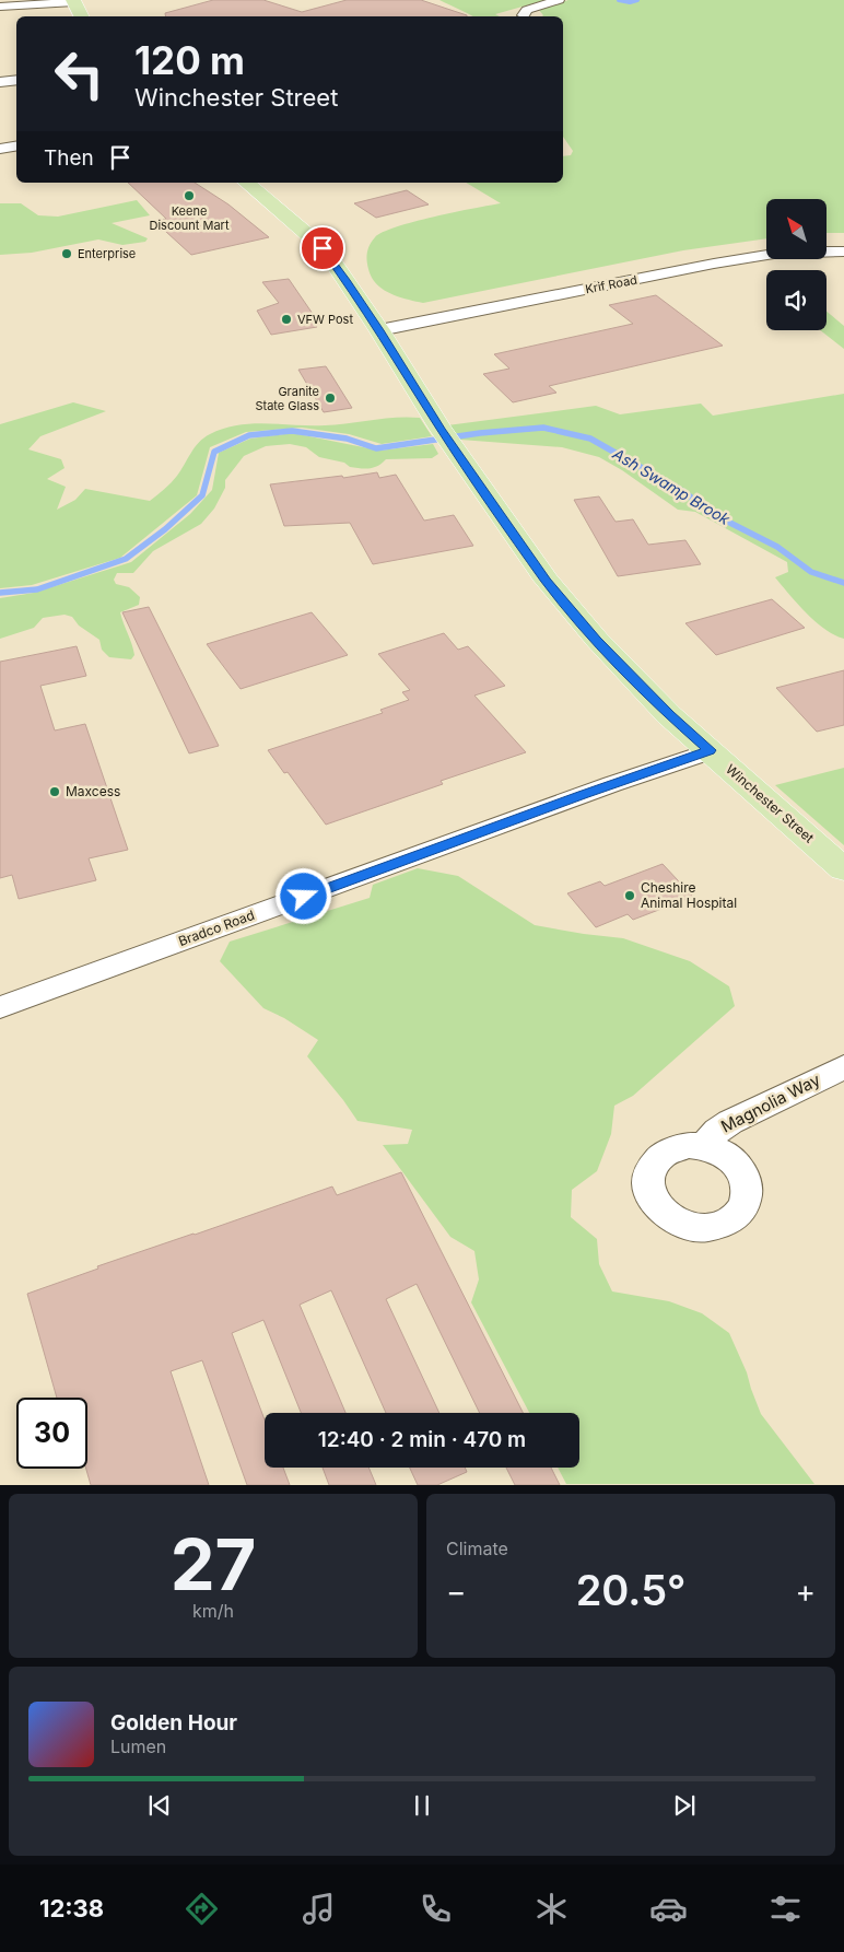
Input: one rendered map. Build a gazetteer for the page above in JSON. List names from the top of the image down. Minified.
{"streets":{"main road":["Winchester Street"],"street":["Krif Road","Bradco Road","Magnolia Way"]},"crossings":[["Krif Road","Winchester Street"],["Winchester Street","Bradco Road"]],"water":["Ash Swamp Brook"],"places":["Keene Discount Mart","Enterprise","VFW Post","Granite State Glass","Maxcess","Cheshire Animal Hospital"],"north":"top left","page":{"turn":["120 m","Winchester Street"],"then":"Then","limit":"30","trip":"12:40 · 2 min · 470 m","tile":[["27","km/h"],"Climate"],"heat":["−","20.5°","+"],"song":["Golden Hour","Lumen"],"tabs":"12:38"}}
